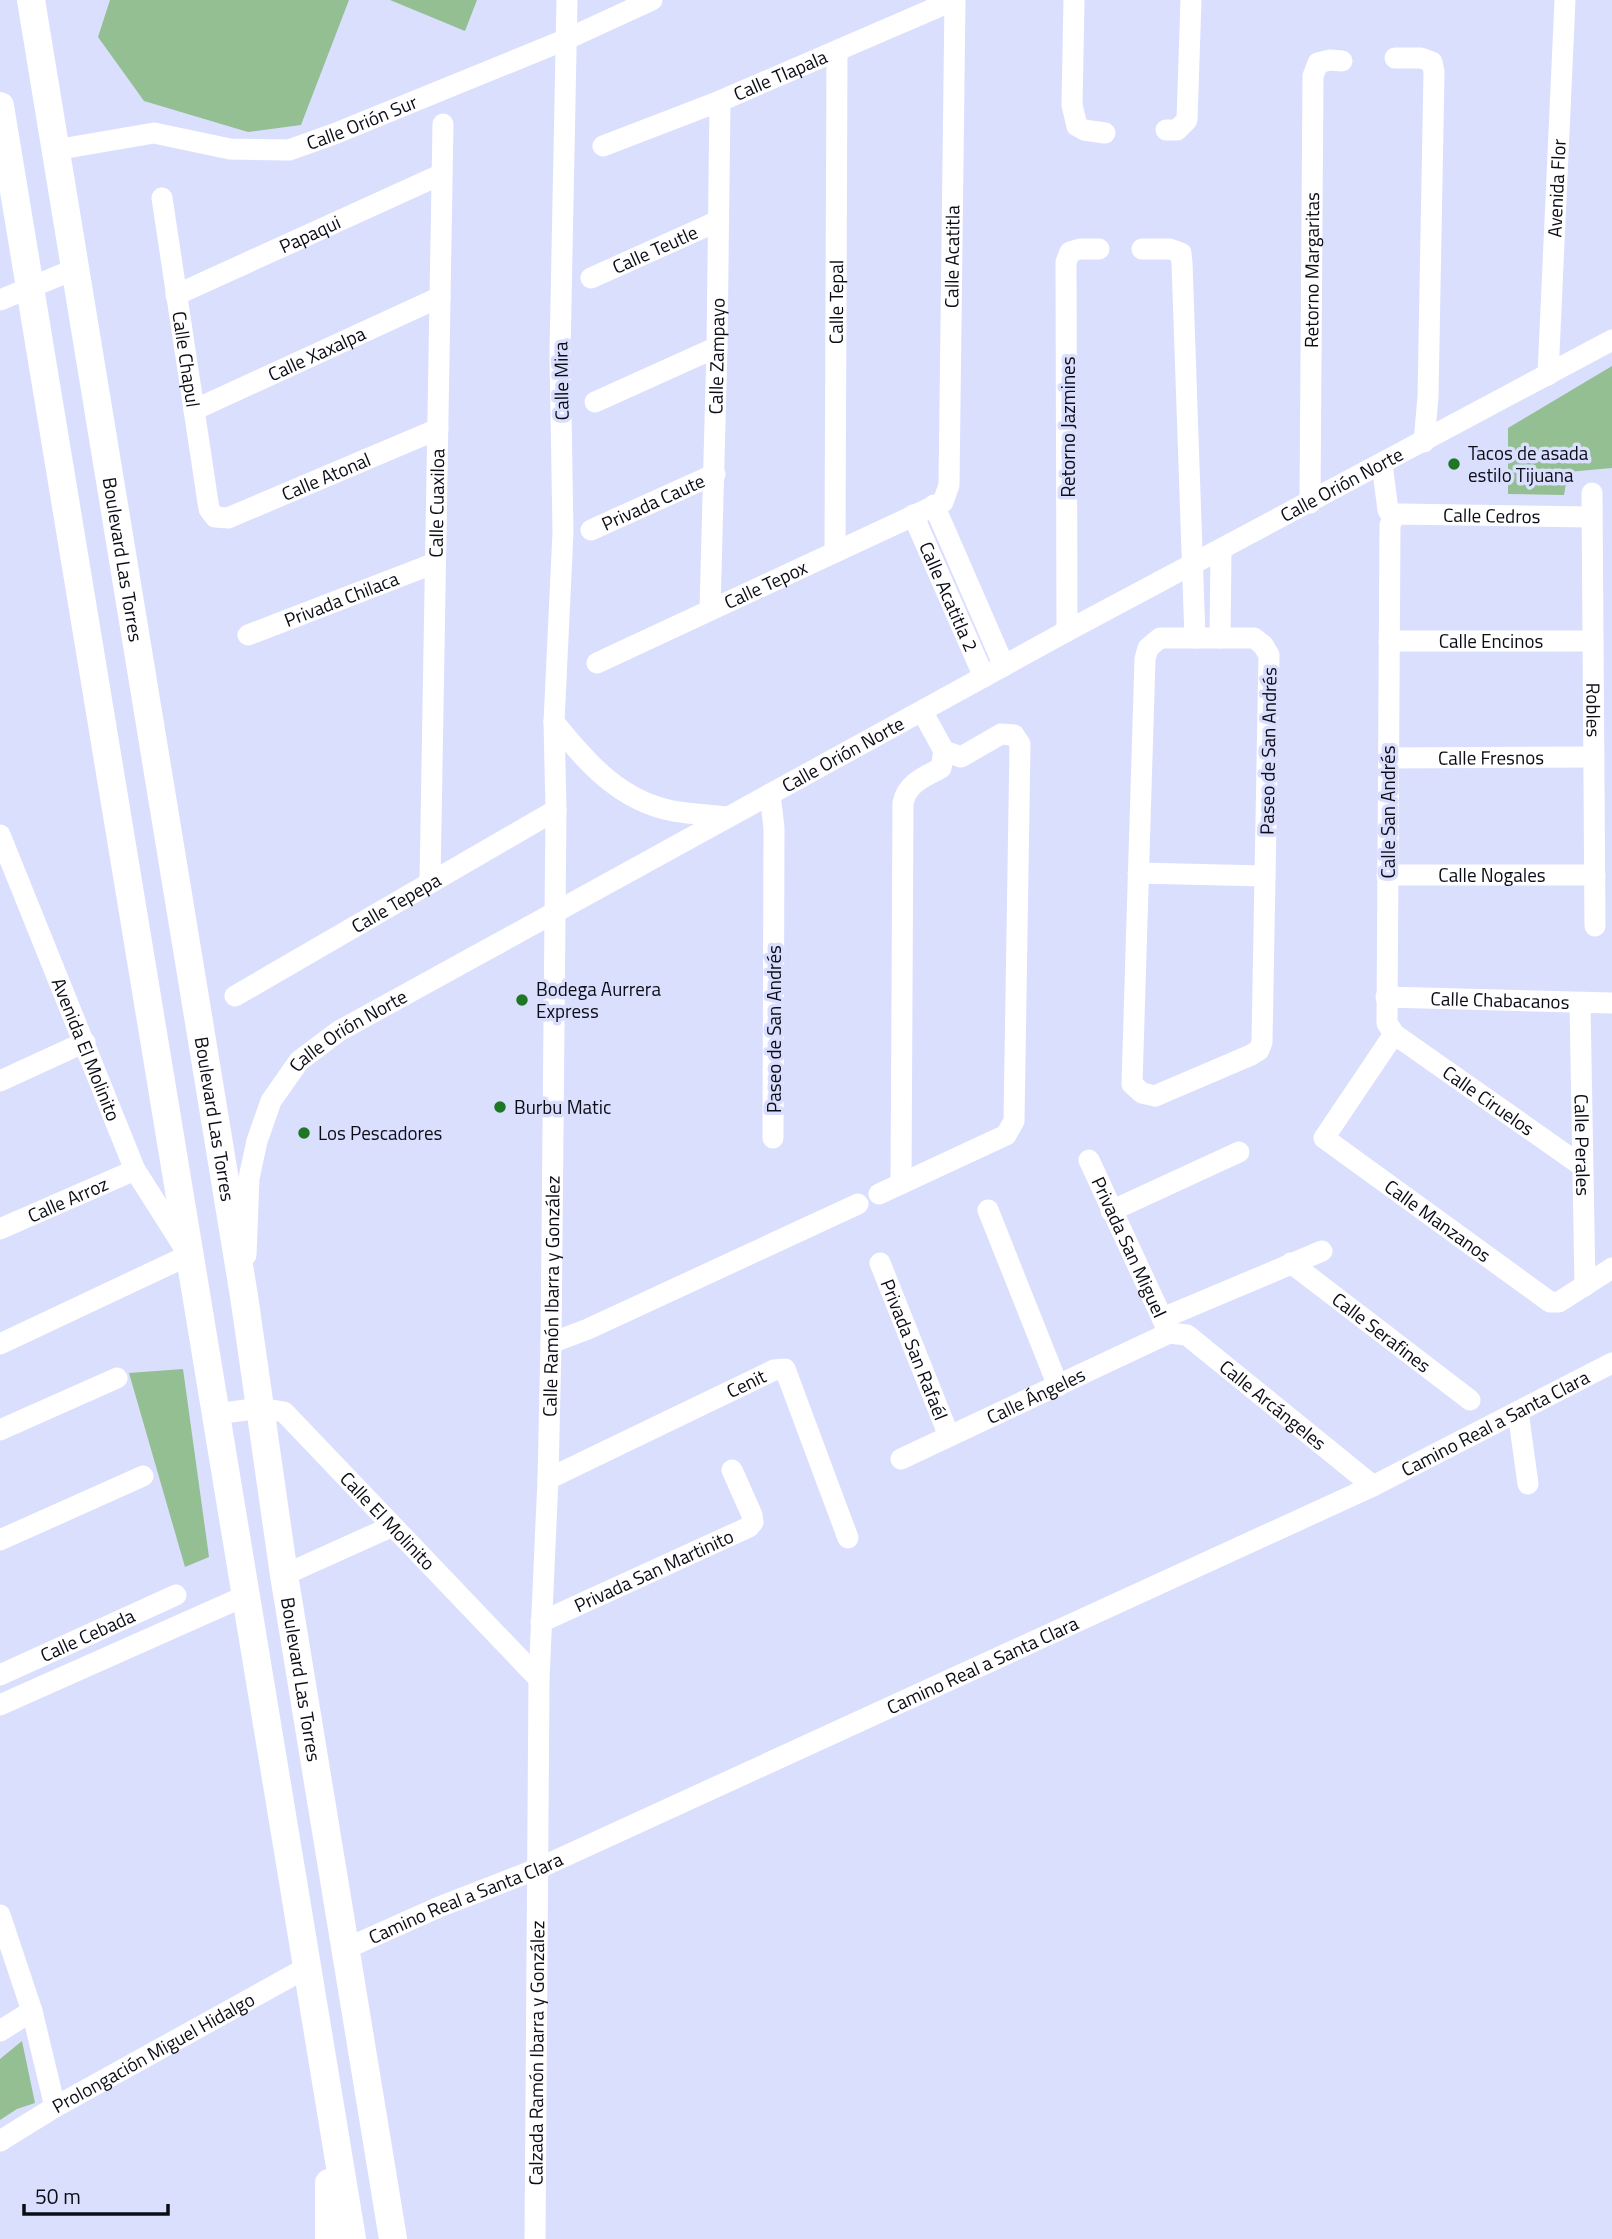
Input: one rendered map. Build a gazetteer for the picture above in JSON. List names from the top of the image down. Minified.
{"streets":{"main road":["Boulevard Las Torres"],"street":["Calle Tlapala","Calle Orión Sur","Avenida Flor","Papaqui","Calle Teutle","Calle Acatitla","Retorno Margaritas","Calle Tepal","Calle Xaxalpa","Calle Zampayo","Calle Chapul","Calle Mira","Retorno Jazmines","Calle Atonal","Calle Orión Norte","Privada Caute","Calle Cuaxiloa","Calle Cedros","Calle Tepox","Calle Acatitla 2","Privada Chilaca","Calle Encinos","Robles","Paseo de San Andrés","Calle Fresnos","Calle San Andrés","Calle Nogales","Calle Tepepa","Calle Chabacanos","Avenida El Molinito","Calle Ciruelos","Calle Perales","Calle Arroz","Calle Manzanos","Privada San Miguel","Calle Ramón Ibarra y González","Calle Serafines","Privada San Rafaél","Cenit","Calle Ángeles","Calle Arcángeles","Camino Real a Santa Clara","Calle El Molinito","Privada San Martinito","Calle Cebada","Prolongación Miguel Hidalgo","Calzada Ramón Ibarra y González"]},"crossings":[["Calle Tlapala","Calle Acatitla"],["Calle Tlapala","Calle Tepal"],["Calle Tlapala","Calle Zampayo"],["Calle Orión Sur","Calle Mira"],["Calle Orión Sur","Boulevard Las Torres"],["Avenida Flor","Calle Orión Norte"],["Papaqui","Calle Chapul"],["Papaqui","Calle Cuaxiloa"],["Calle Teutle","Calle Zampayo"],["Calle Acatitla","Calle Tepox"],["Calle Acatitla","Calle Acatitla 2"],["Retorno Margaritas","Calle Orión Norte"],["Calle Tepal","Calle Tepox"],["Calle Xaxalpa","Calle Chapul"],["Calle Xaxalpa","Calle Cuaxiloa"],["Calle Zampayo","Privada Caute"],["Calle Zampayo","Calle Tepox"],["Calle Chapul","Calle Atonal"],["Calle Mira","Calle Ramón Ibarra y González"],["Retorno Jazmines","Calle Orión Norte"],["Calle Atonal","Calle Cuaxiloa"],["Calle Orión Norte","Boulevard Las Torres"],["Calle Orión Norte","Calle Acatitla 2"],["Calle Orión Norte","Paseo de San Andrés"],["Calle Orión Norte","Calle San Andrés"],["Calle Orión Norte","Calle Ramón Ibarra y González"],["Calle Cuaxiloa","Privada Chilaca"],["Calle Cuaxiloa","Calle Tepepa"],["Calle Cedros","Robles"],["Calle Cedros","Calle San Andrés"],["Boulevard Las Torres","Camino Real a Santa Clara"],["Boulevard Las Torres","Calle El Molinito"],["Calle Tepox","Calle Acatitla 2"],["Calle Encinos","Robles"],["Calle Encinos","Calle San Andrés"],["Robles","Calle Fresnos"],["Robles","Calle Nogales"],["Calle Fresnos","Calle San Andrés"],["Calle San Andrés","Calle Nogales"],["Calle San Andrés","Calle Chabacanos"],["Calle San Andrés","Calle Ciruelos"],["Calle San Andrés","Calle Manzanos"],["Calle Tepepa","Calle Ramón Ibarra y González"],["Calle Chabacanos","Calle Perales"],["Avenida El Molinito","Calle Arroz"],["Calle Ciruelos","Calle Perales"],["Calle Ciruelos","Calle Manzanos"],["Calle Perales","Calle Manzanos"],["Privada San Miguel","Calle Ángeles"],["Privada San Miguel","Calle Arcángeles"],["Calle Ramón Ibarra y González","Cenit"],["Calle Ramón Ibarra y González","Camino Real a Santa Clara"],["Calle Ramón Ibarra y González","Calle El Molinito"],["Calle Ramón Ibarra y González","Privada San Martinito"],["Calle Ramón Ibarra y González","Calzada Ramón Ibarra y González"],["Calle Serafines","Calle Ángeles"],["Privada San Rafaél","Calle Ángeles"],["Calle Ángeles","Calle Arcángeles"],["Calle Arcángeles","Camino Real a Santa Clara"],["Camino Real a Santa Clara","Calzada Ramón Ibarra y González"]],"places":["Tacos de asada estilo Tijuana","Bodega Aurrera Express","Burbu Matic","Los Pescadores"],"scale_bar":"50 m"}
